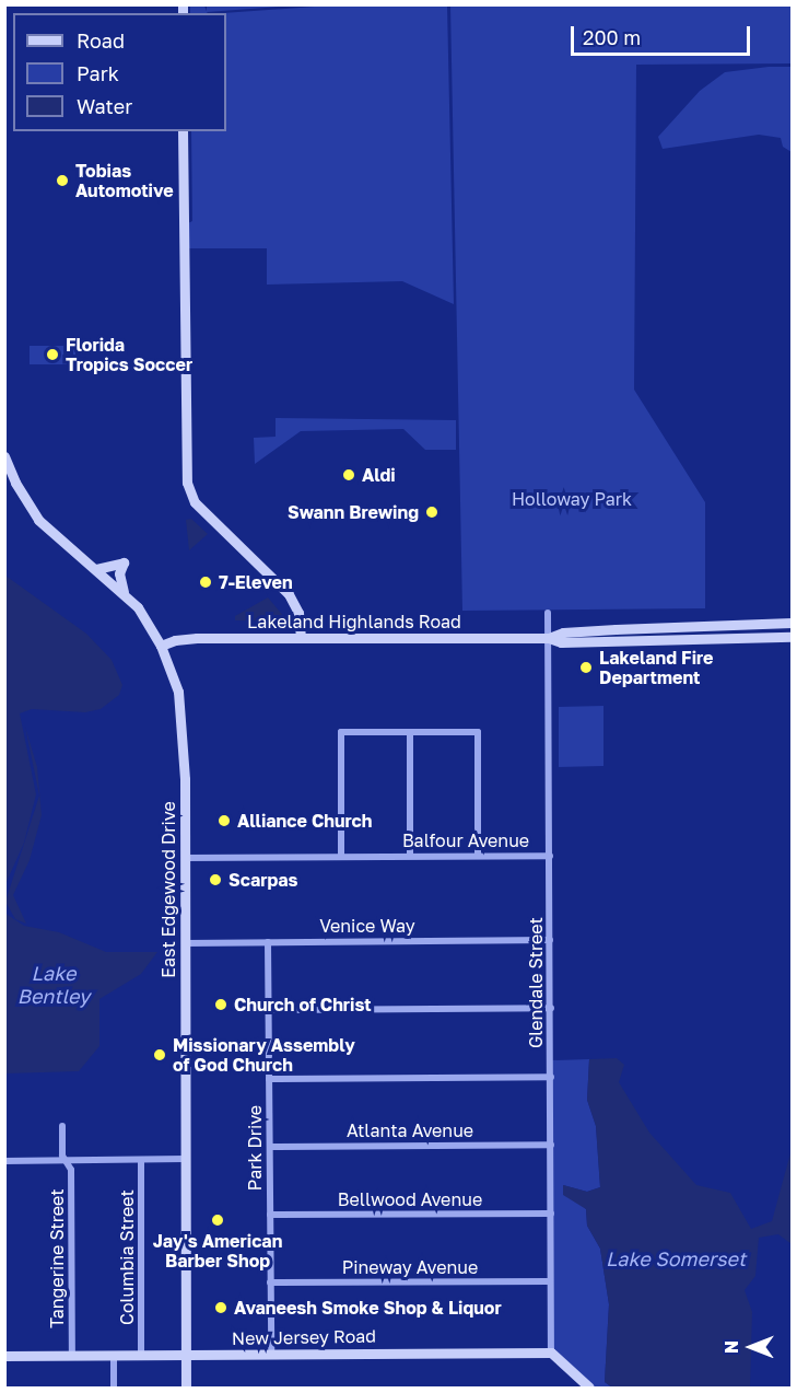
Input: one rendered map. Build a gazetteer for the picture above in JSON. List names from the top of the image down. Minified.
{"streets":{"street":["Lakeland Highlands Road","Balfour Avenue","East Edgewood Drive","Venice Way","Glendale Street","Atlanta Avenue","Park Drive","Bellwood Avenue","Columbia Street","Tangerine Street","Pineway Avenue","New Jersey Road"]},"crossings":[["Lakeland Highlands Road","East Edgewood Drive"],["Lakeland Highlands Road","Glendale Street"],["Balfour Avenue","East Edgewood Drive"],["Balfour Avenue","Glendale Street"],["East Edgewood Drive","Venice Way"],["East Edgewood Drive","New Jersey Road"],["Venice Way","Glendale Street"],["Venice Way","Park Drive"],["Glendale Street","Atlanta Avenue"],["Glendale Street","Bellwood Avenue"],["Glendale Street","Pineway Avenue"],["Glendale Street","New Jersey Road"],["Atlanta Avenue","Park Drive"],["Park Drive","Bellwood Avenue"],["Park Drive","Pineway Avenue"],["Park Drive","New Jersey Road"],["Columbia Street","New Jersey Road"],["Tangerine Street","New Jersey Road"]],"water":["Lake Bentley","Lake Somerset"],"parks":["Holloway Park"],"places":["Tobias Automotive","Florida Tropics Soccer","Aldi","Swann Brewing","7-Eleven","Lakeland Fire Department","Alliance Church","Scarpas","Church of Christ","Missionary Assembly of God Church","Jay's American Barber Shop","Avaneesh Smoke Shop & Liquor"],"legend":["Road","Park","Water"],"scale_bar":"200 m","north":"left"}
